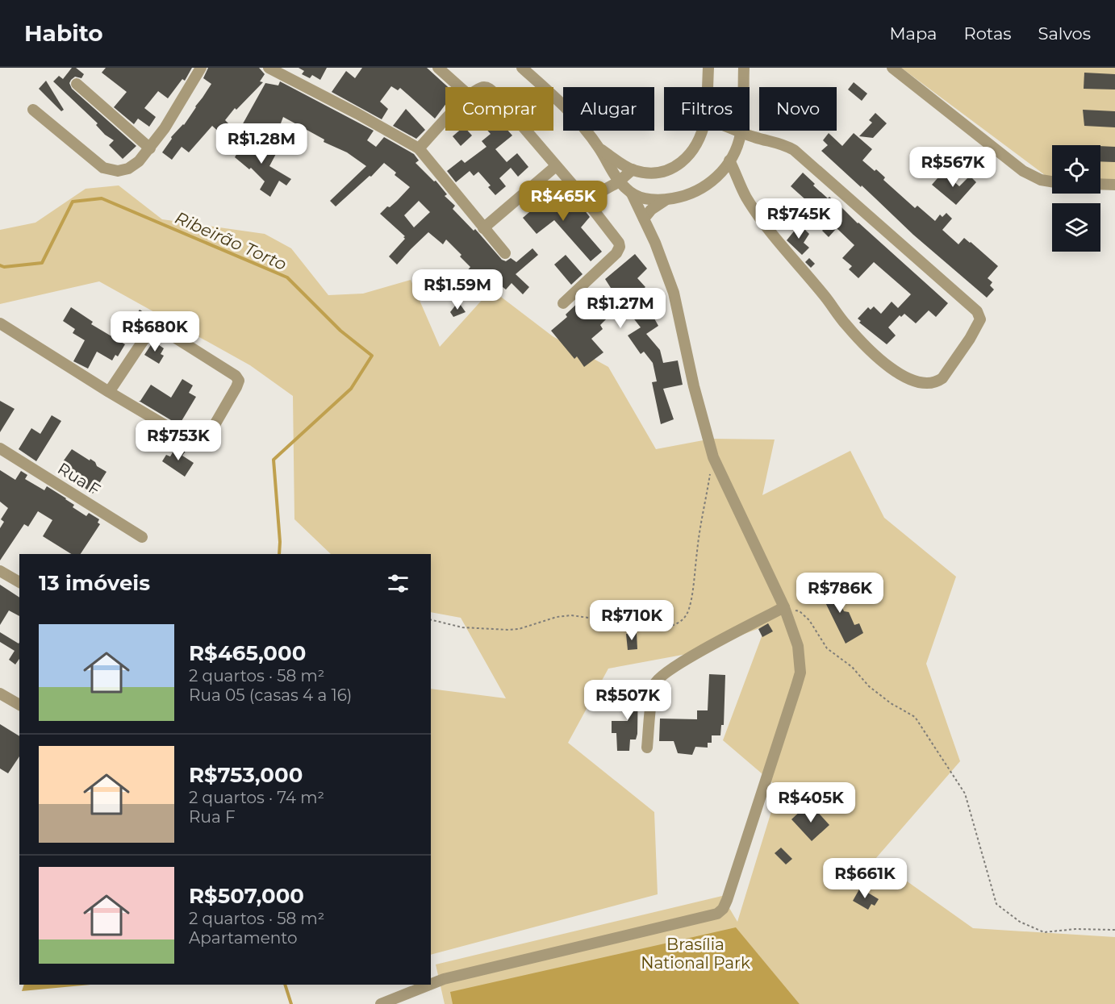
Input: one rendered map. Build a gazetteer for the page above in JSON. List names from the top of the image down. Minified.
{"streets":{"street":["Rua F"]},"water":["Ribeirão Torto"],"parks":["Brasília National Park"],"page":{"header":"Habito","nav":["Mapa","Rotas","Salvos"],"chip":["Comprar","Alugar","Filtros","Novo"],"price":["R$1.28M","R$567K","R$465K","R$745K","R$1.59M","R$1.27M","R$680K","R$753K","R$786K","R$710K","R$507K","R$405K","R$661K"],"heading":"13 imóveis","list":[{"name":"R$465,000","note":"2 quartos · 58 m² · Rua 05 (casas 4 a 16)"},{"name":"R$753,000","note":"2 quartos · 74 m² · Rua F"},{"name":"R$507,000","note":"2 quartos · 58 m² · Apartamento"}]}}
